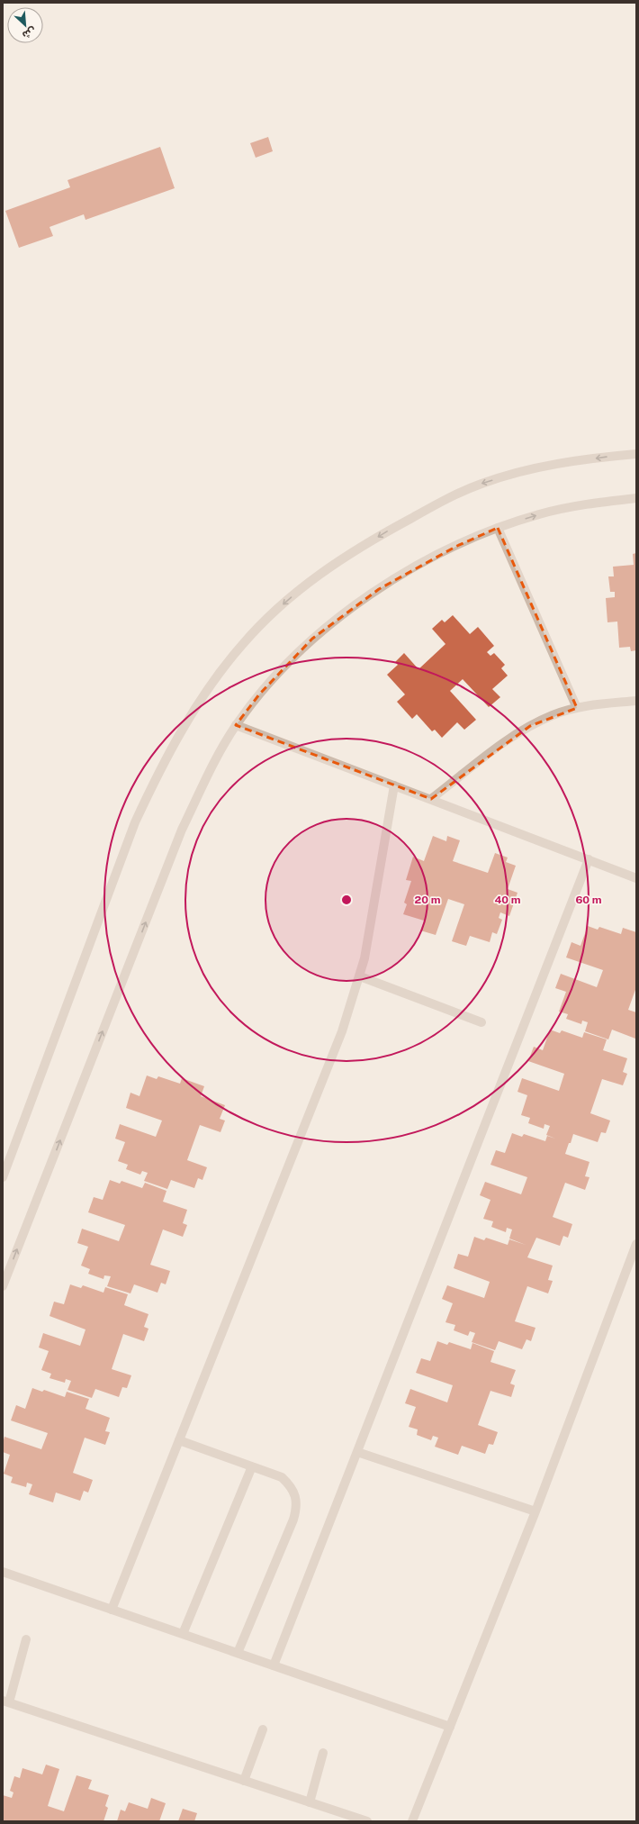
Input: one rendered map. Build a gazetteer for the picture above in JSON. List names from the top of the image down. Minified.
{"north":"bottom right","rings":["20 m","40 m","60 m"]}
